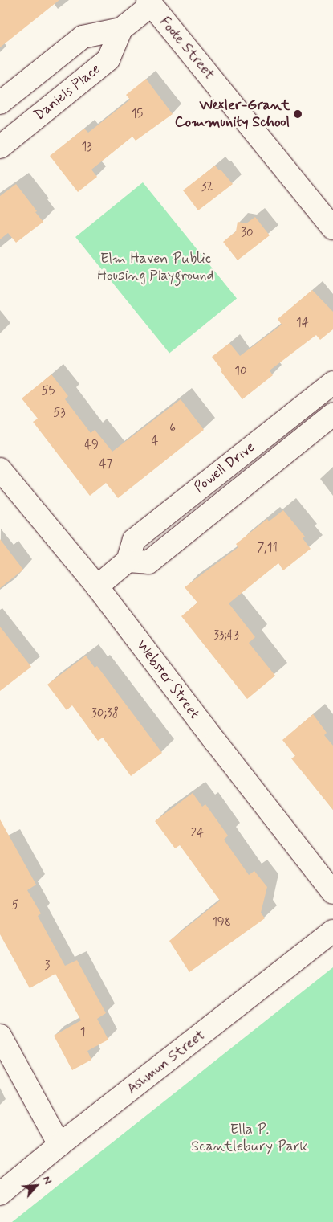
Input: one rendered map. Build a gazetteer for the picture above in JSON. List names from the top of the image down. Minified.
{"streets":{"street":["Foote Street","Daniels Place","Powell Drive","Webster Street","Ashmun Street"]},"crossings":[["Foote Street","Daniels Place"]],"parks":["Elm Haven Public Housing Playground","Ella P. Scantlebury Park"],"places":["Wexler-Grant Community School"],"house_numbers":["15","13","32","30","14","10","55","53","6","4","49","47","7;11","33;43","30;38","24","5","198","3","1"],"north":"top right"}
